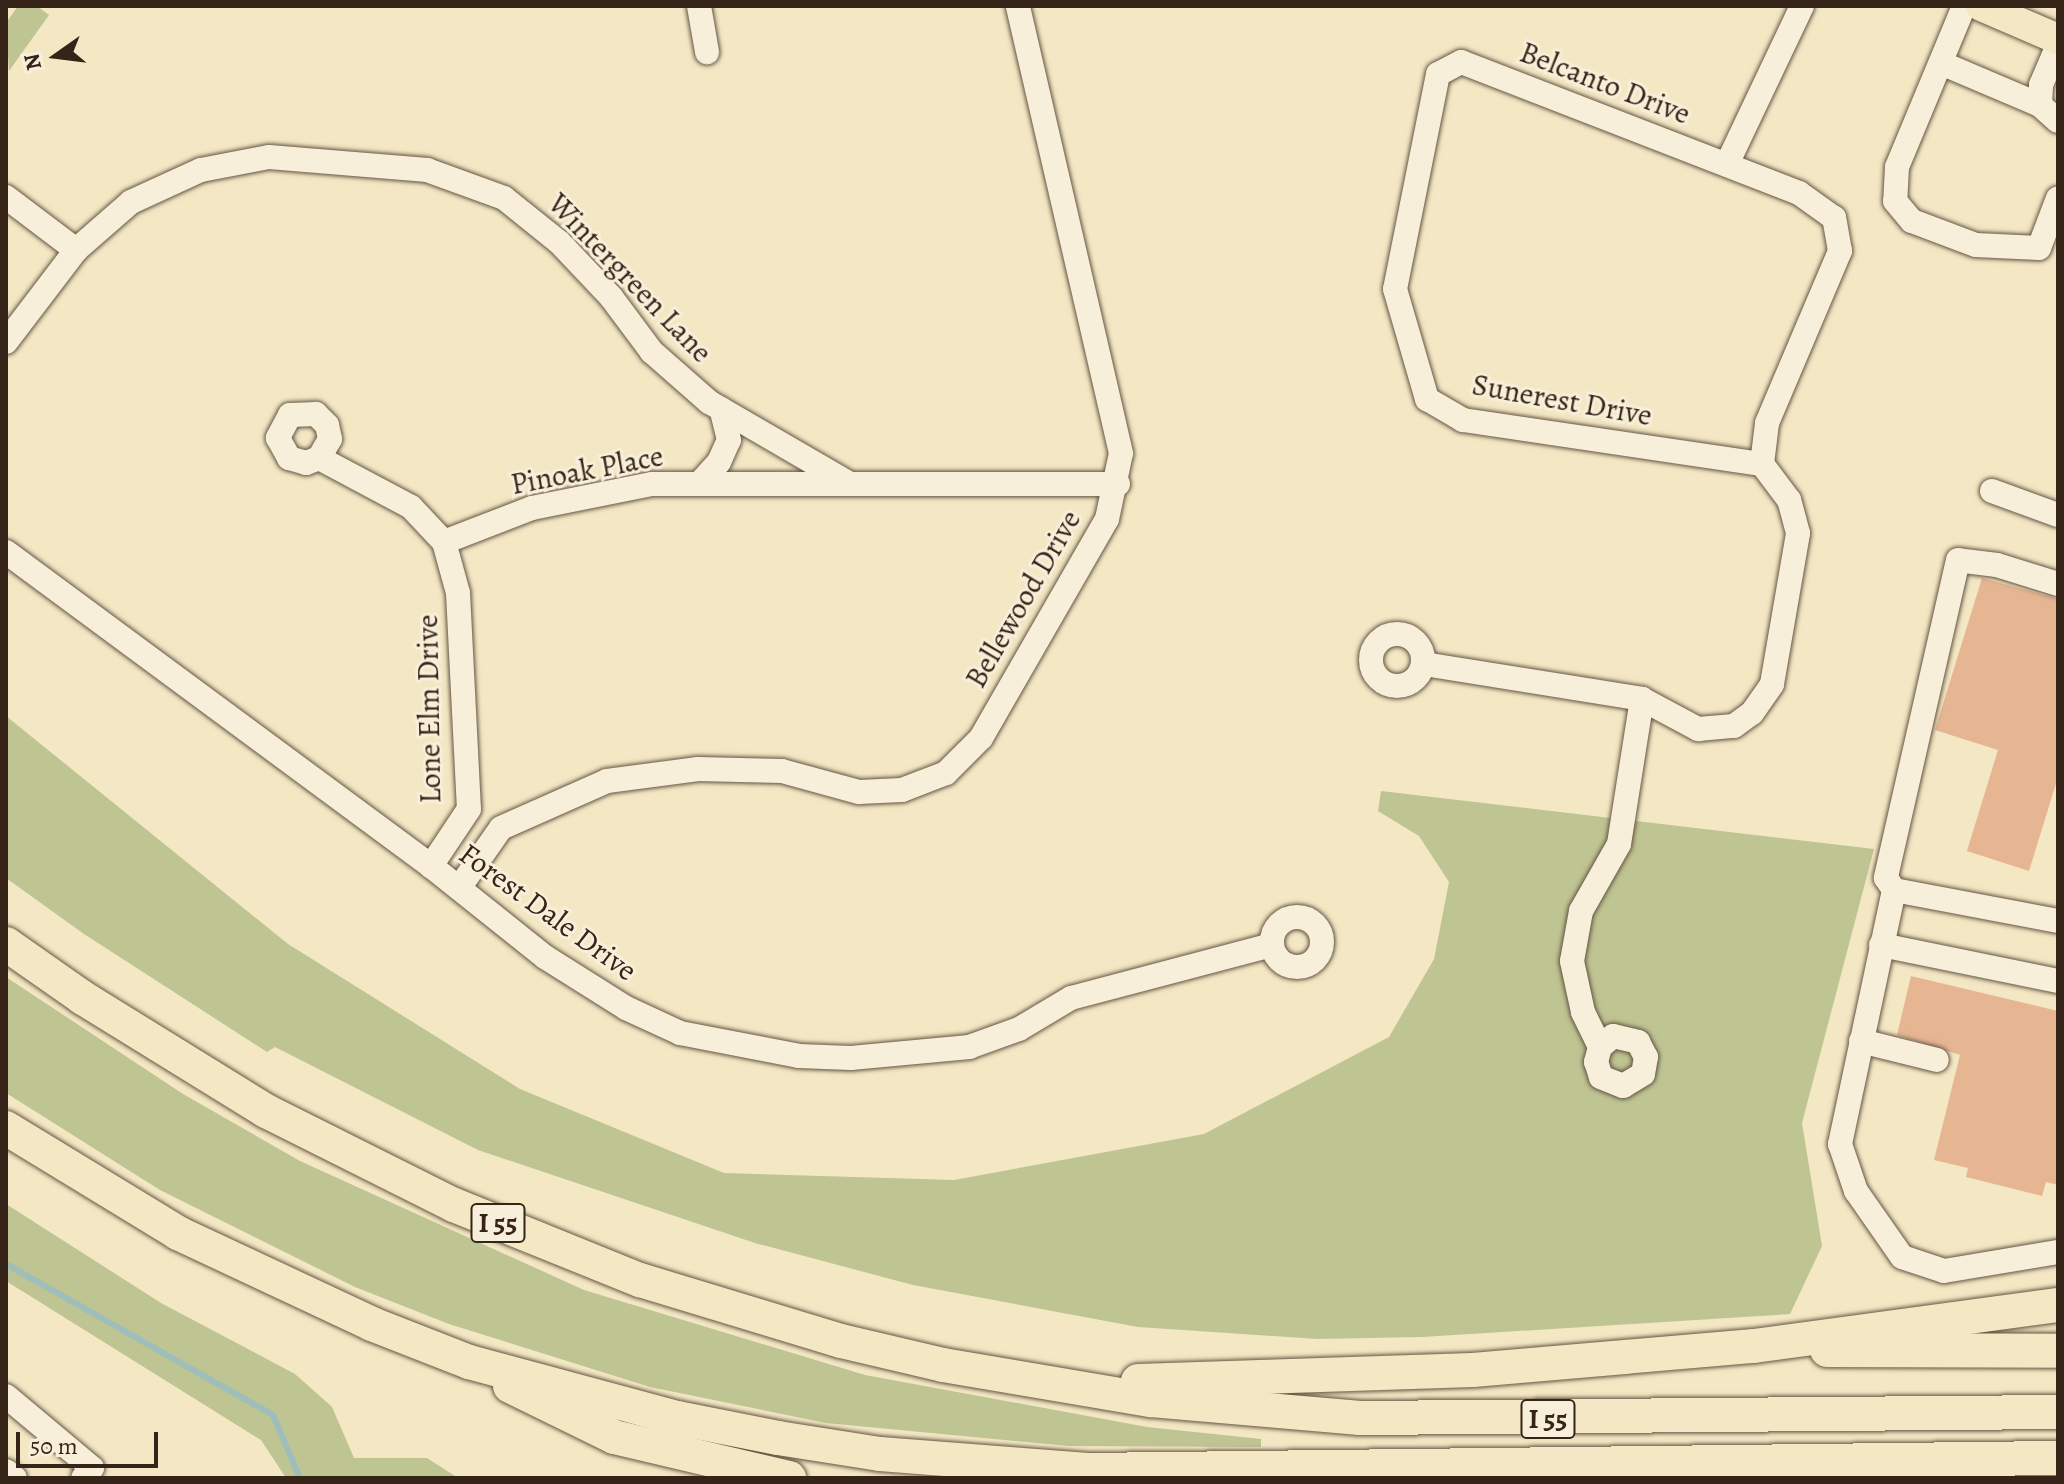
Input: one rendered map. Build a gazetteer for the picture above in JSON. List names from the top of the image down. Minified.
{"streets":{"highway":["I 55"],"street":["Belcanto Drive","Wintergreen Lane","Sunerest Drive","Pinoak Place","Bellewood Drive","Lone Elm Drive","Forest Dale Drive"]},"crossings":[["Belcanto Drive","Sunerest Drive"],["Wintergreen Lane","Pinoak Place"],["Pinoak Place","Lone Elm Drive"],["Bellewood Drive","Forest Dale Drive"],["Lone Elm Drive","Forest Dale Drive"]],"scale_bar":"50 m","north":"left"}
